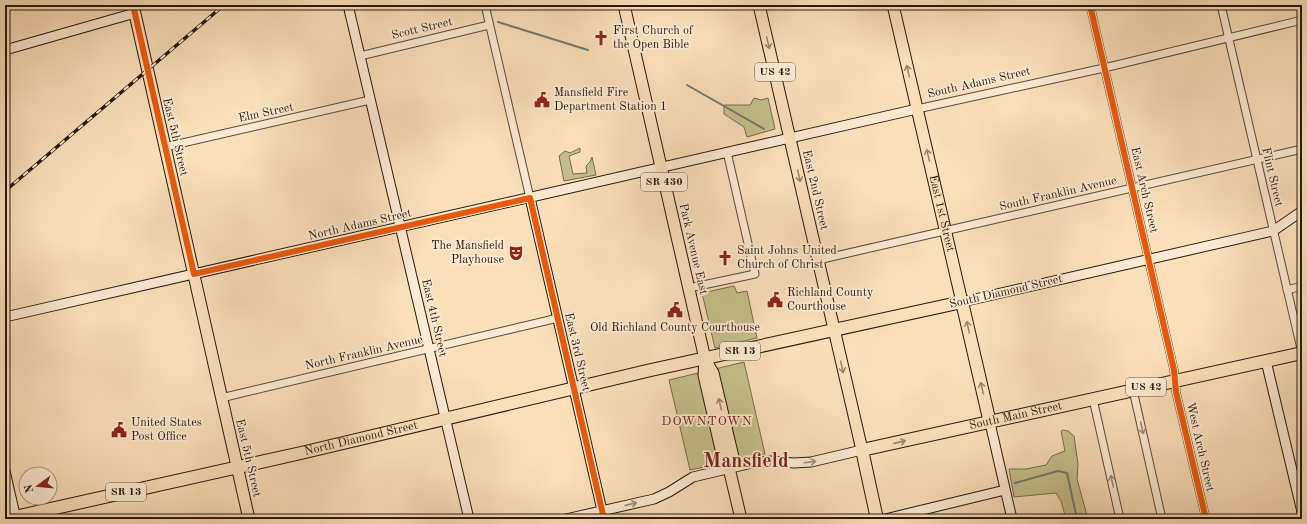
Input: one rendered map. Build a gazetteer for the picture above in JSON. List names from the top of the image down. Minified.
{"streets":{"highway":["US 42","East 1st Street","South Diamond Street","SR 13","South Main Street","North Diamond Street"],"main road":["South Adams Street","East 5th Street","SR 430","East 2nd Street","North Adams Street","Park Avenue East","East 4th Street","East 3rd Street"],"street":["Scott Street","Elm Street","Flint Street","East Arch Street","South Franklin Avenue","North Franklin Avenue","West Arch Street"]},"crossings":[["Scott Street","East 4th Street"],["Scott Street","East 3rd Street"],["South Adams Street","Flint Street"],["South Adams Street","East 2nd Street"],["South Adams Street","East Arch Street"],["South Adams Street","East 1st Street"],["South Adams Street","North Adams Street"],["South Adams Street","Park Avenue East"],["Elm Street","East 5th Street"],["Elm Street","East 4th Street"],["East 5th Street","North Adams Street"],["East 5th Street","North Franklin Avenue"],["East 5th Street","North Diamond Street"],["Flint Street","South Franklin Avenue"],["Flint Street","South Diamond Street"],["Flint Street","South Main Street"],["SR 430","Park Avenue East"],["SR 430","South Main Street"],["East 2nd Street","South Franklin Avenue"],["East 2nd Street","South Diamond Street"],["East 2nd Street","South Main Street"],["East Arch Street","South Franklin Avenue"],["East Arch Street","South Diamond Street"],["East Arch Street","South Main Street"],["East Arch Street","West Arch Street"],["South Franklin Avenue","East 1st Street"],["East 1st Street","South Diamond Street"],["East 1st Street","South Main Street"],["North Adams Street","Park Avenue East"],["North Adams Street","East 4th Street"],["North Adams Street","East 3rd Street"],["Park Avenue East","South Diamond Street"],["Park Avenue East","South Main Street"],["Park Avenue East","North Diamond Street"],["South Diamond Street","North Diamond Street"],["East 4th Street","North Franklin Avenue"],["East 4th Street","North Diamond Street"],["East 3rd Street","North Franklin Avenue"],["East 3rd Street","South Main Street"],["East 3rd Street","North Diamond Street"],["South Main Street","West Arch Street"]],"one_way":["East 2nd Street","East 1st Street","South Main Street"],"districts":["DOWNTOWN","Mansfield"],"places":{"church":["First Church of the Open Bible","Saint Johns United Church of Christ"],"public building":["Mansfield Fire Department Station 1","Richland County Courthouse","Old Richland County Courthouse","United States Post Office"],"theatre":["The Mansfield Playhouse"]},"north":"left"}
